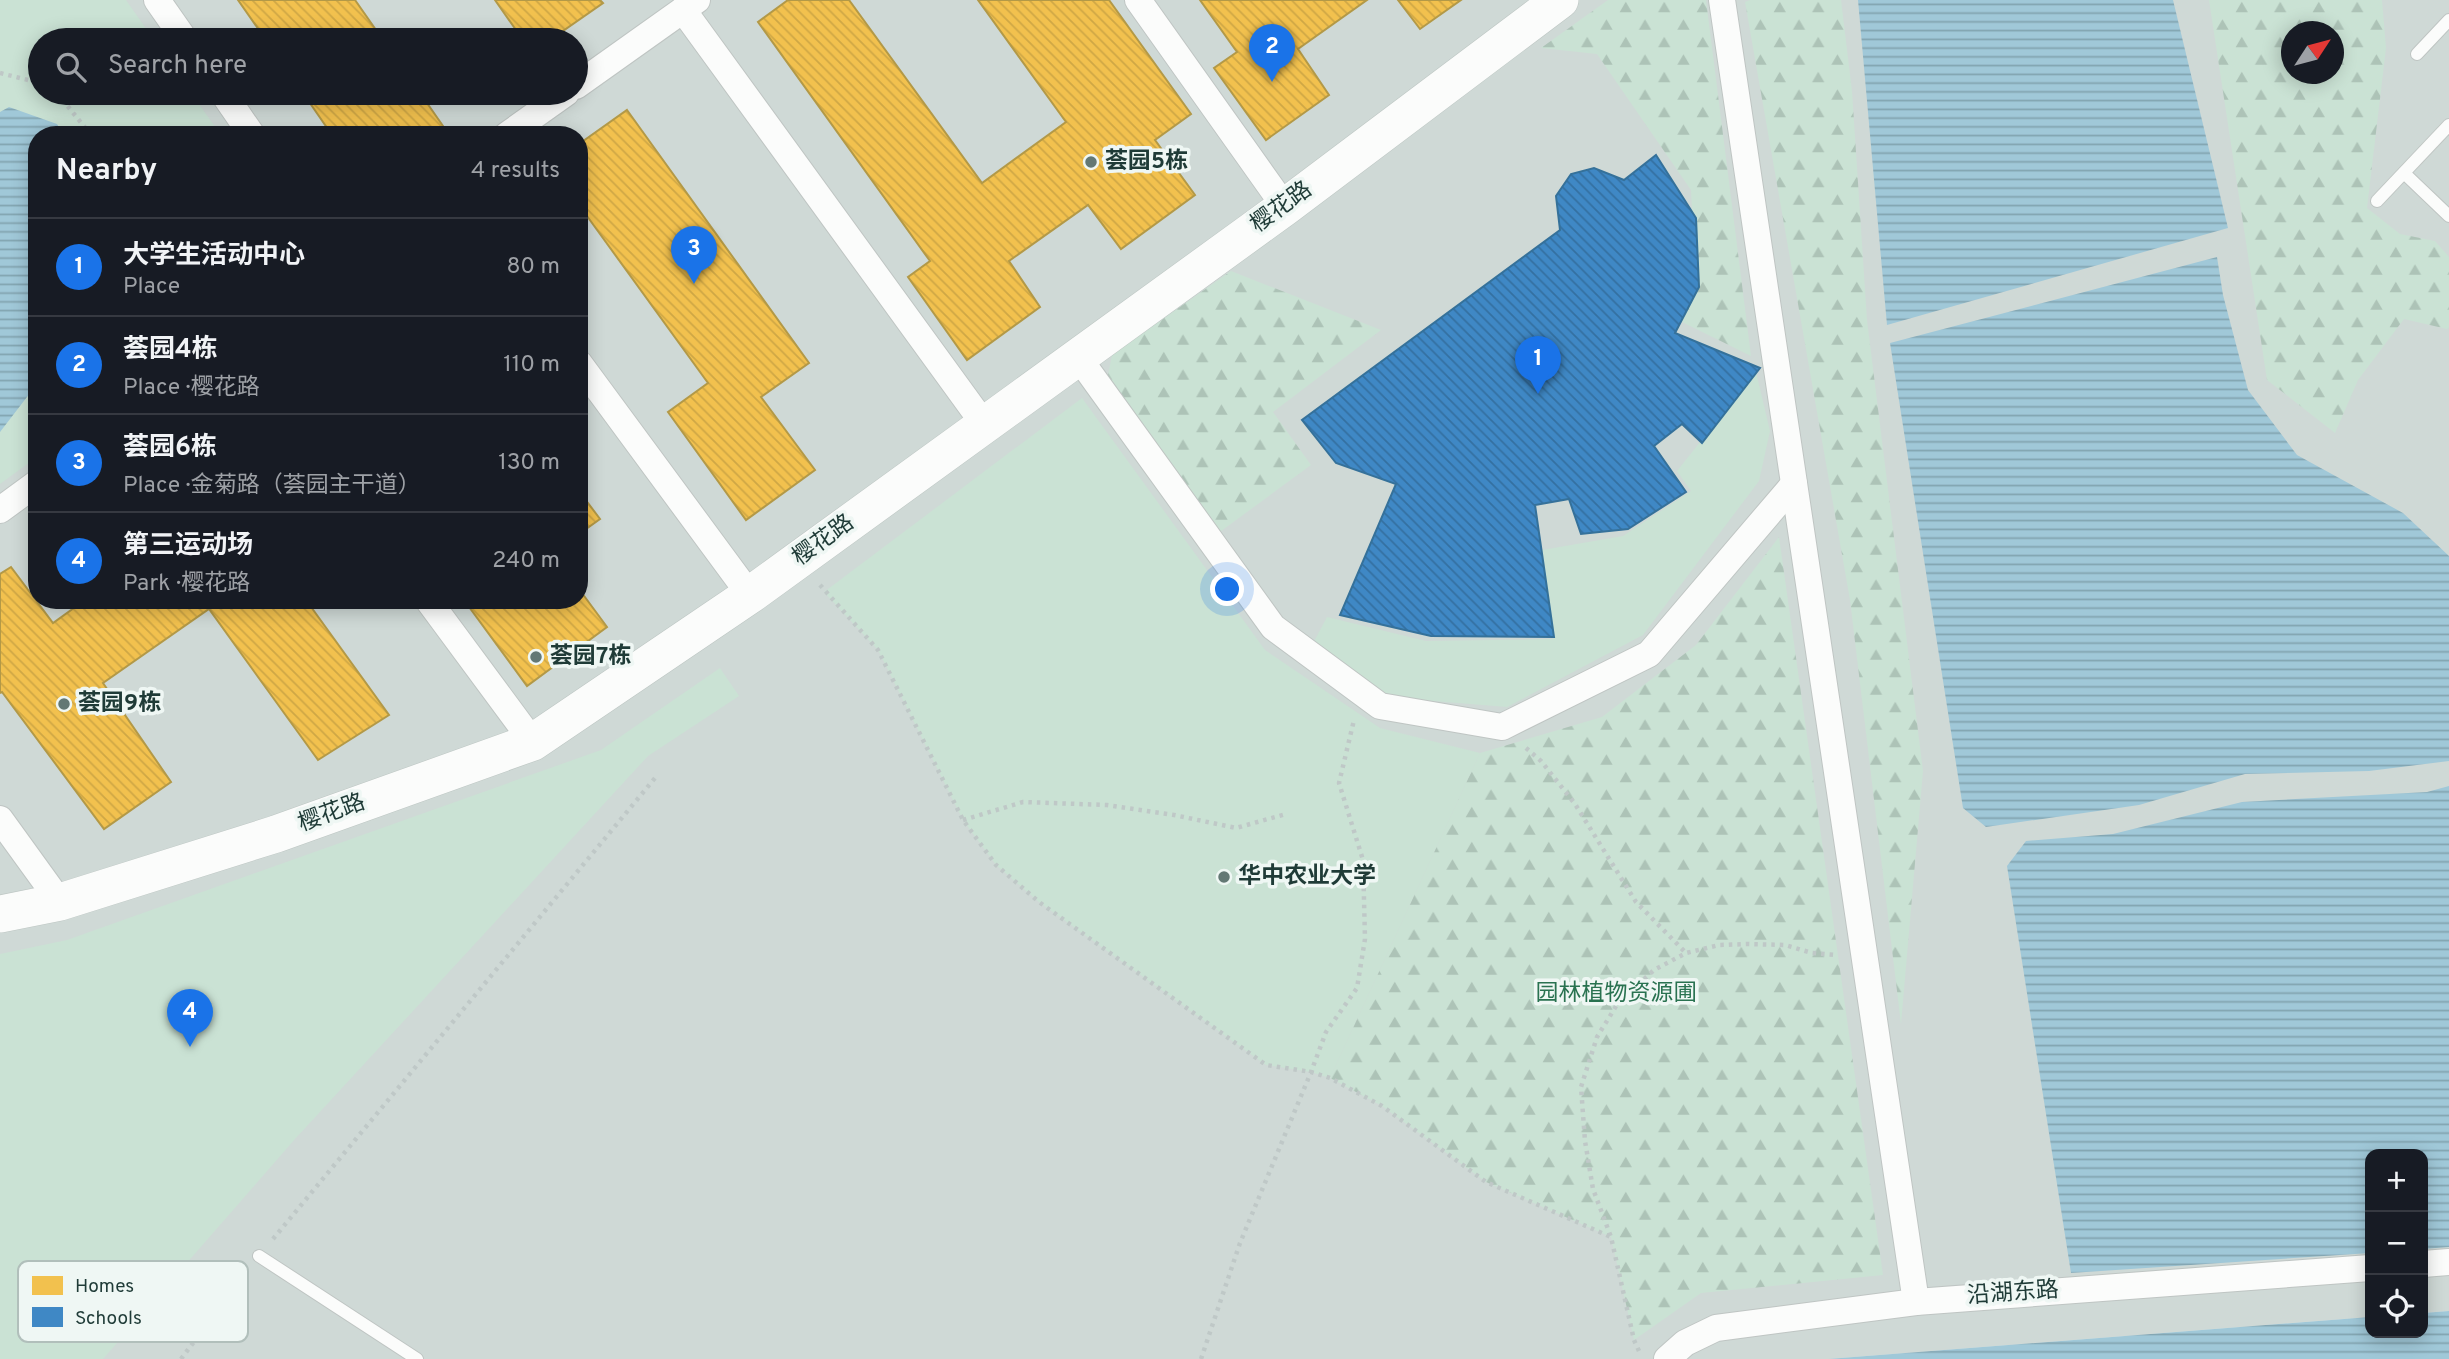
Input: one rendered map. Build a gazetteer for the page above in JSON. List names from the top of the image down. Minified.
{"streets":{"street":["樱花路","沿湖东路"]},"parks":["园林植物资源圃"],"places":["荟园5栋","荟园7栋","荟园9栋","华中农业大学"],"legend":["Homes","Schools"],"north":"top right","page":{"pins":["2","3","1","4"],"search":"Search here","heading":["Nearby","4 results"],"list":[{"mark":"1","name":"大学生活动中心","note":"Place","value":"80 m"},{"mark":"2","name":"荟园4栋","note":"Place · 樱花路","value":"110 m"},{"mark":"3","name":"荟园6栋","note":"Place · 金菊路（荟园主干道）","value":"130 m"},{"mark":"4","name":"第三运动场","note":"Park · 樱花路","value":"240 m"}],"map_buttons":["+","−"]}}
